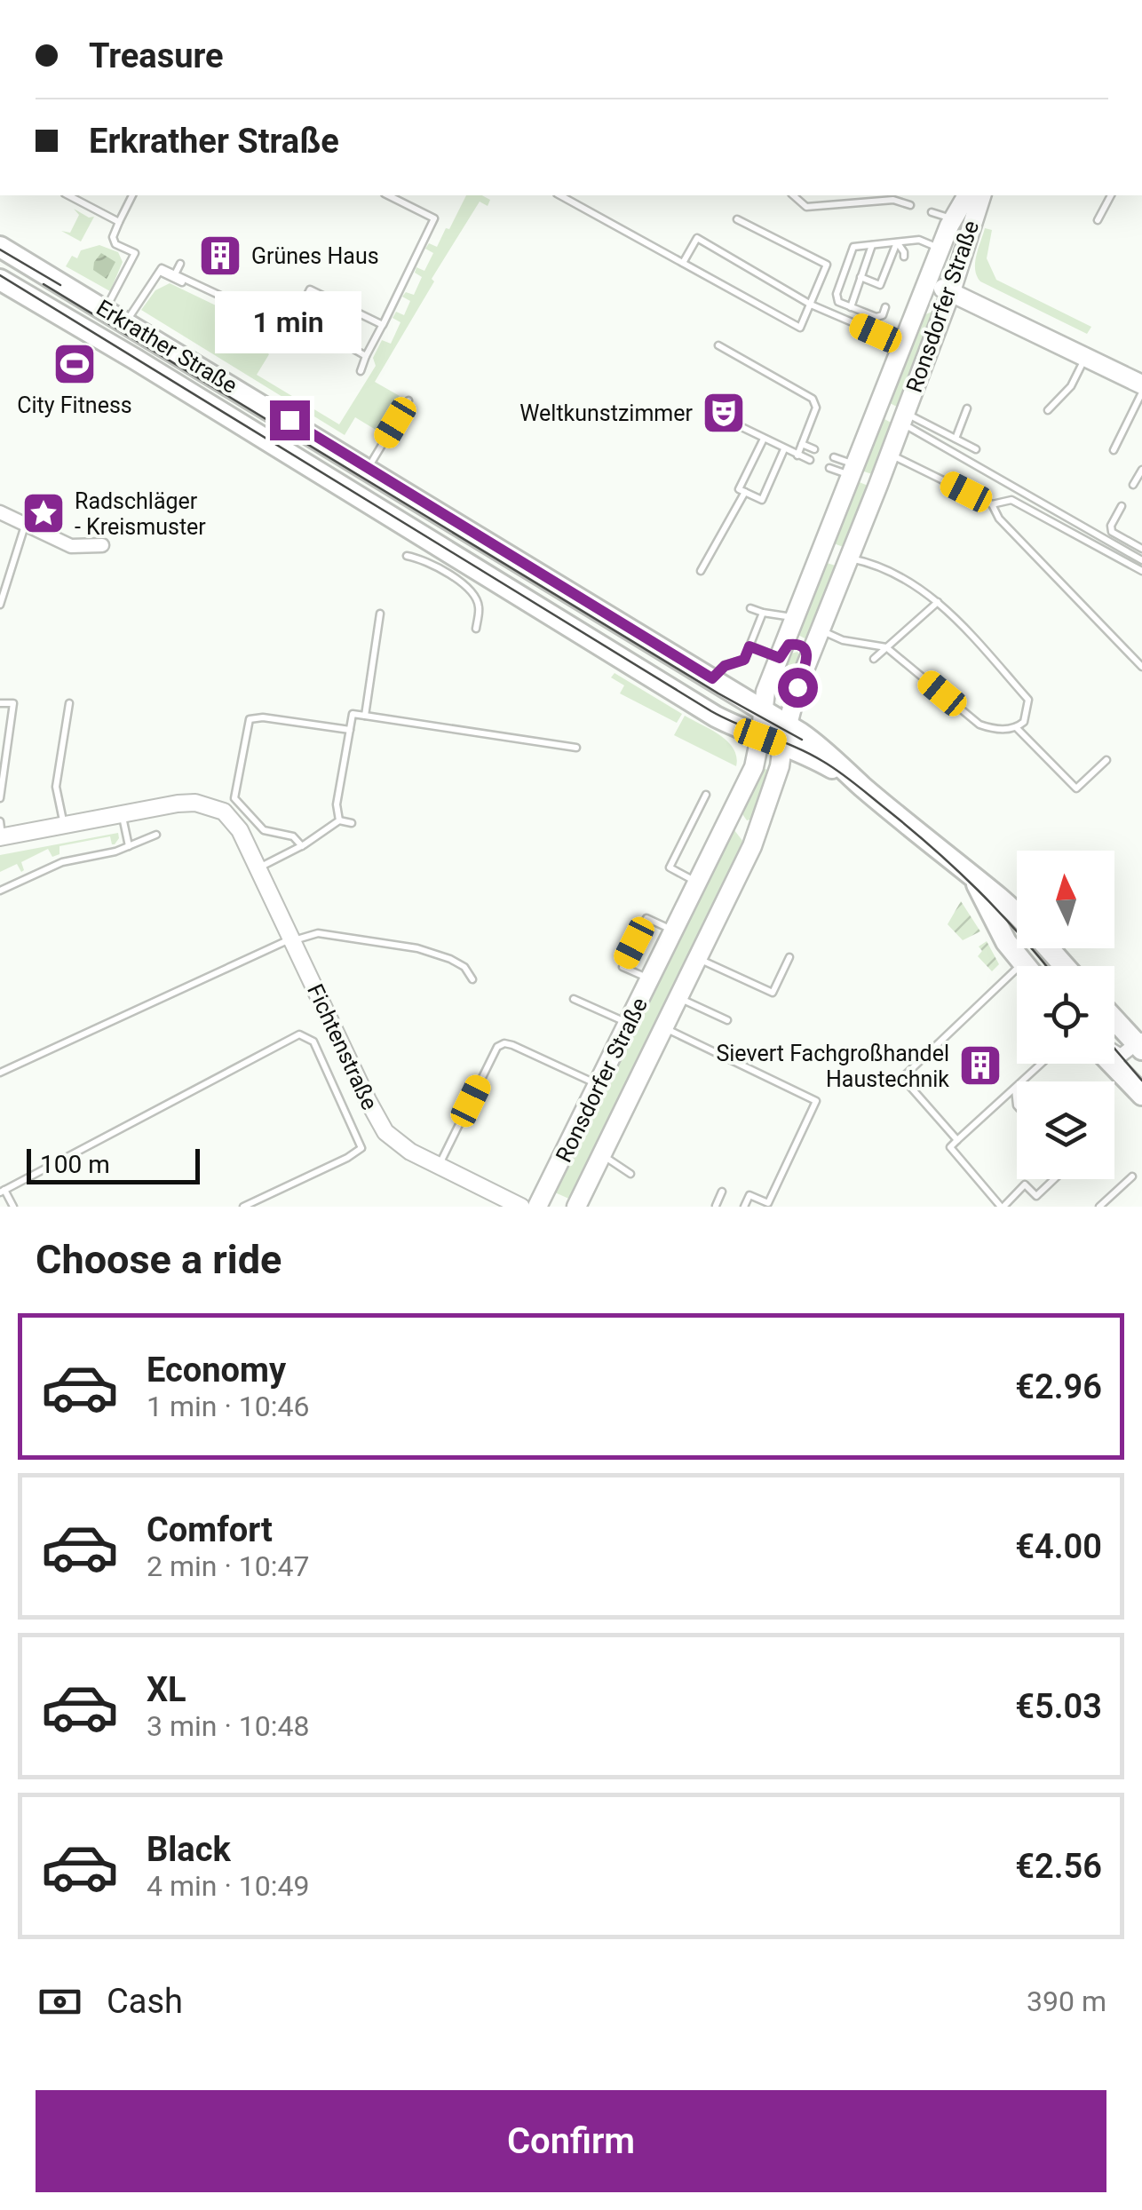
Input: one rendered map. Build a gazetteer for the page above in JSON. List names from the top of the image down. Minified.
{"streets":{"main road":["Ronsdorfer Straße","Erkrather Straße"],"street":["Fichtenstraße"]},"crossings":[["Ronsdorfer Straße","Erkrather Straße"]],"places":{"building":["Grünes Haus","Sievert Fachgroßhandel Haustechnik"],"sports":["City Fitness"],"theatre":["Weltkunstzimmer"],"place":["Radschläger - Kreismuster"]},"scale_bar":"100 m","north":"top","page":{"banner":["Treasure","Erkrather Straße"],"bubble":"1 min","scale":"100 m","heading":"Choose a ride","list":[{"name":"Economy","note":"1 min · 10:46","value":"€2.96"},{"name":"Comfort","note":"2 min · 10:47","value":"€4.00"},{"name":"XL","note":"3 min · 10:48","value":"€5.03"},{"name":"Black","note":"4 min · 10:49","value":"€2.56"}],"pay":["Cash","390 m"],"buttons":"Confirm"}}
